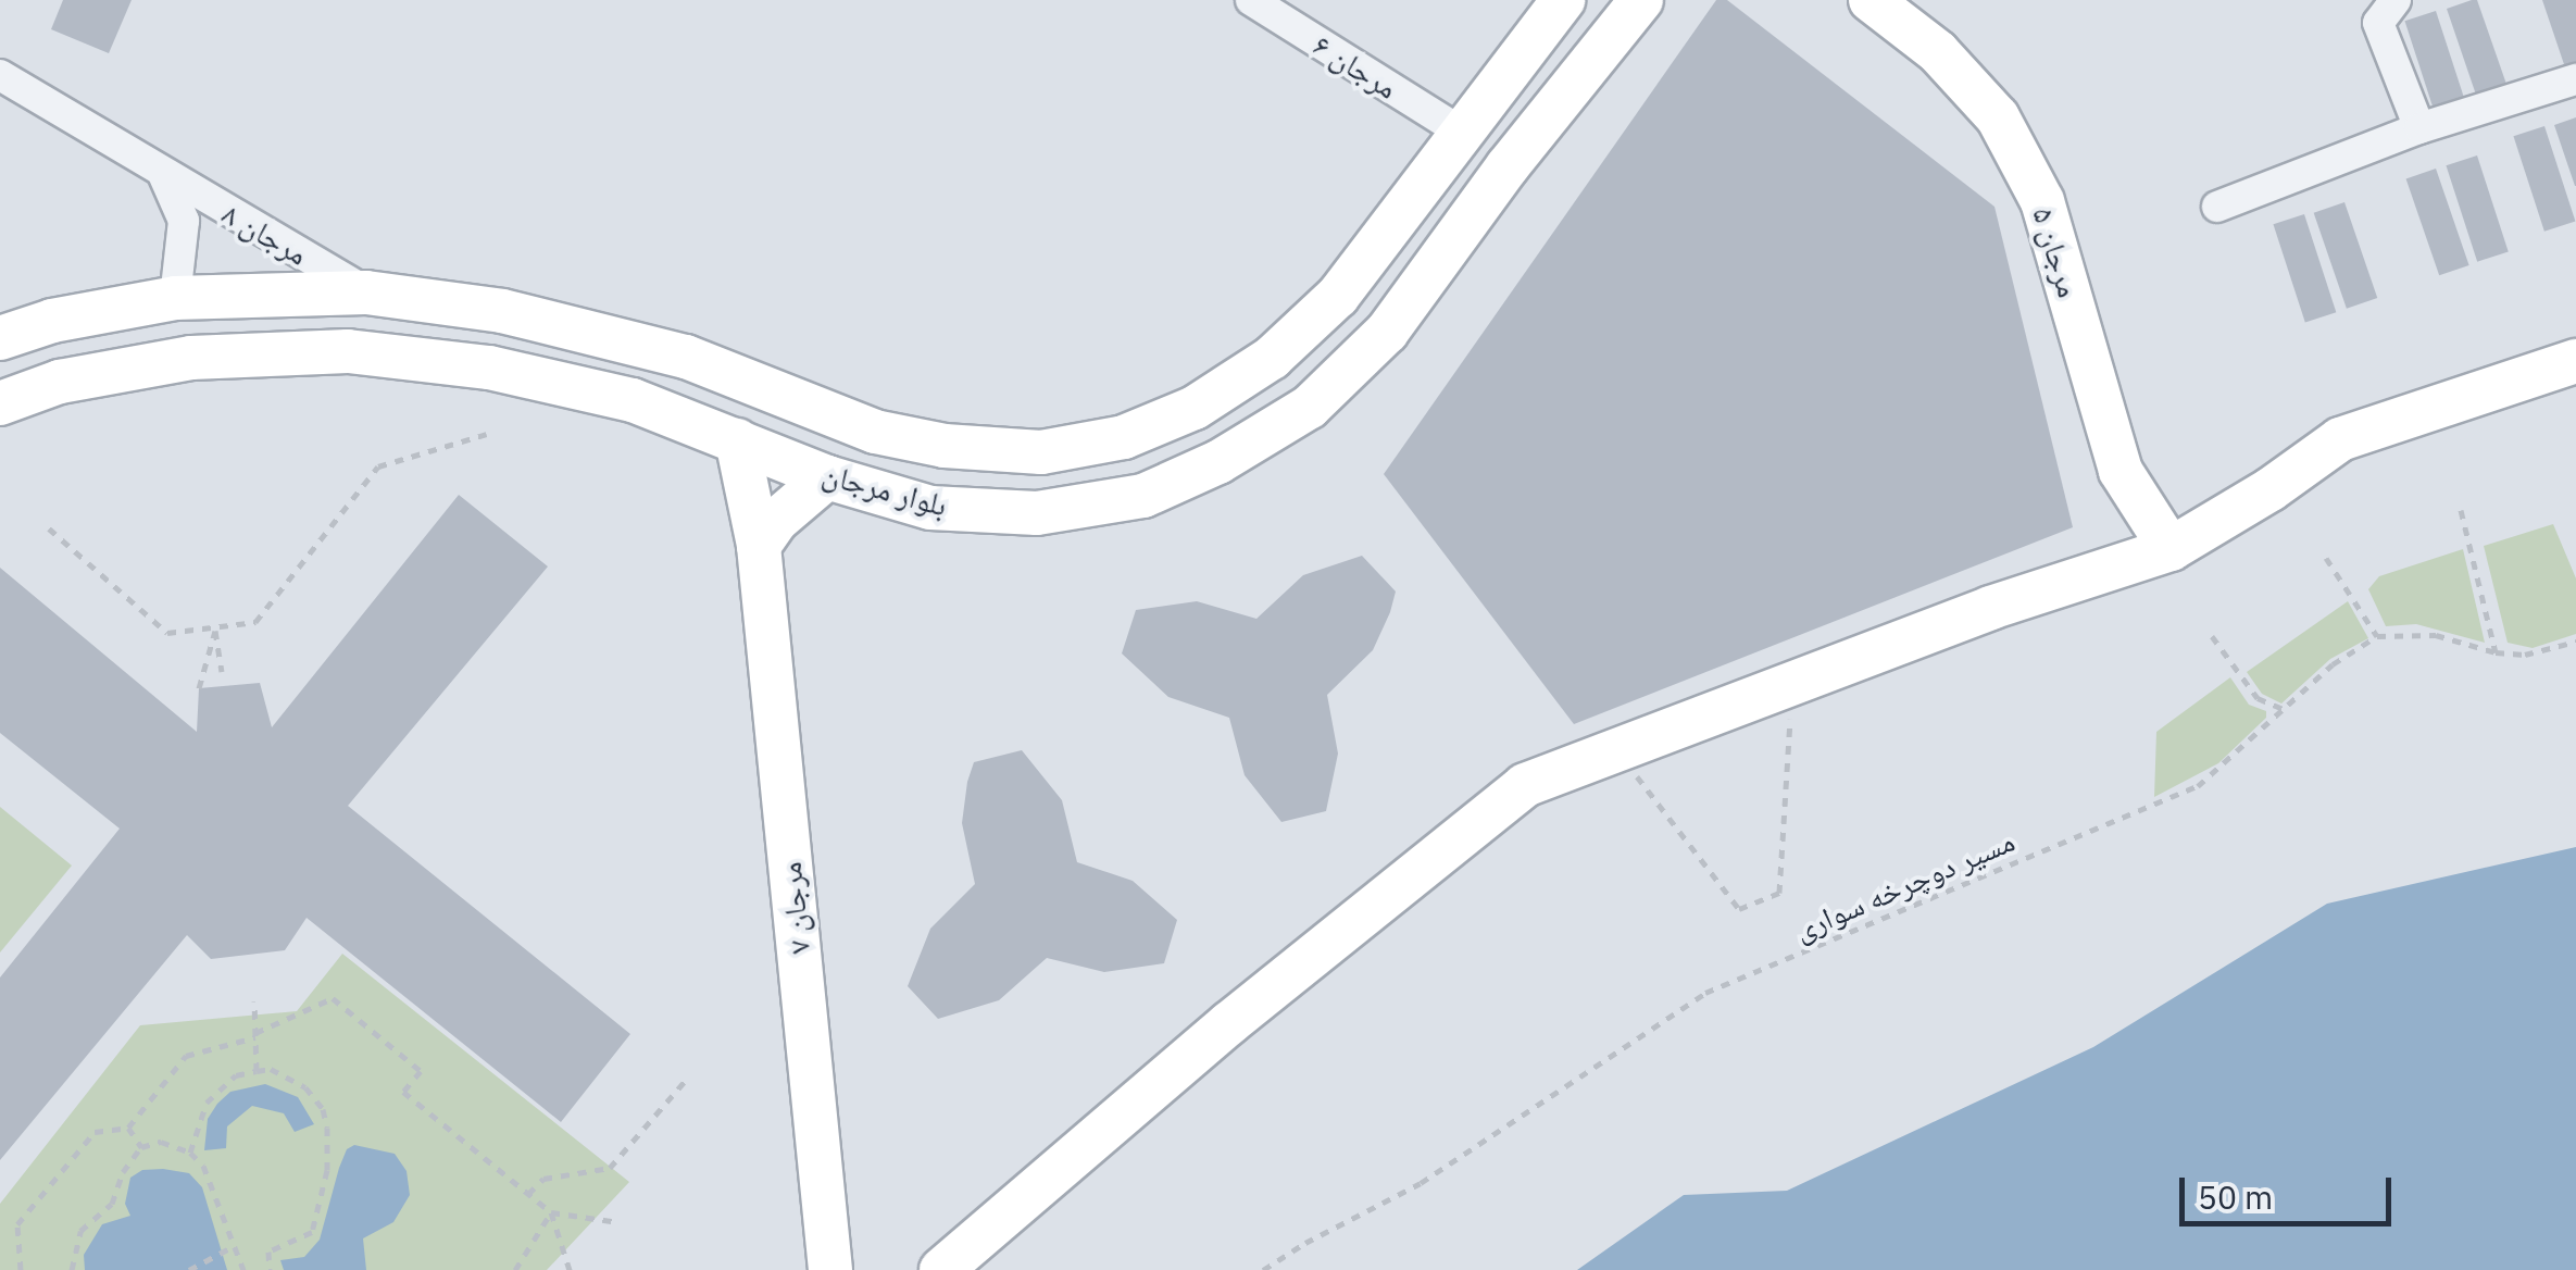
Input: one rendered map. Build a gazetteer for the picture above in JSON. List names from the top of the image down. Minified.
{"streets":{"main road":["مرجان ۵","بلوار مرجان","مرجان ۷"],"street":["مرجان ۶","مرجان ۸"],"path":["مسیر دوچرخه سواری"]},"crossings":[["مرجان ۶","بلوار مرجان"],["مرجان ۸","بلوار مرجان"],["بلوار مرجان","مرجان ۷"]],"scale_bar":"50 m"}
